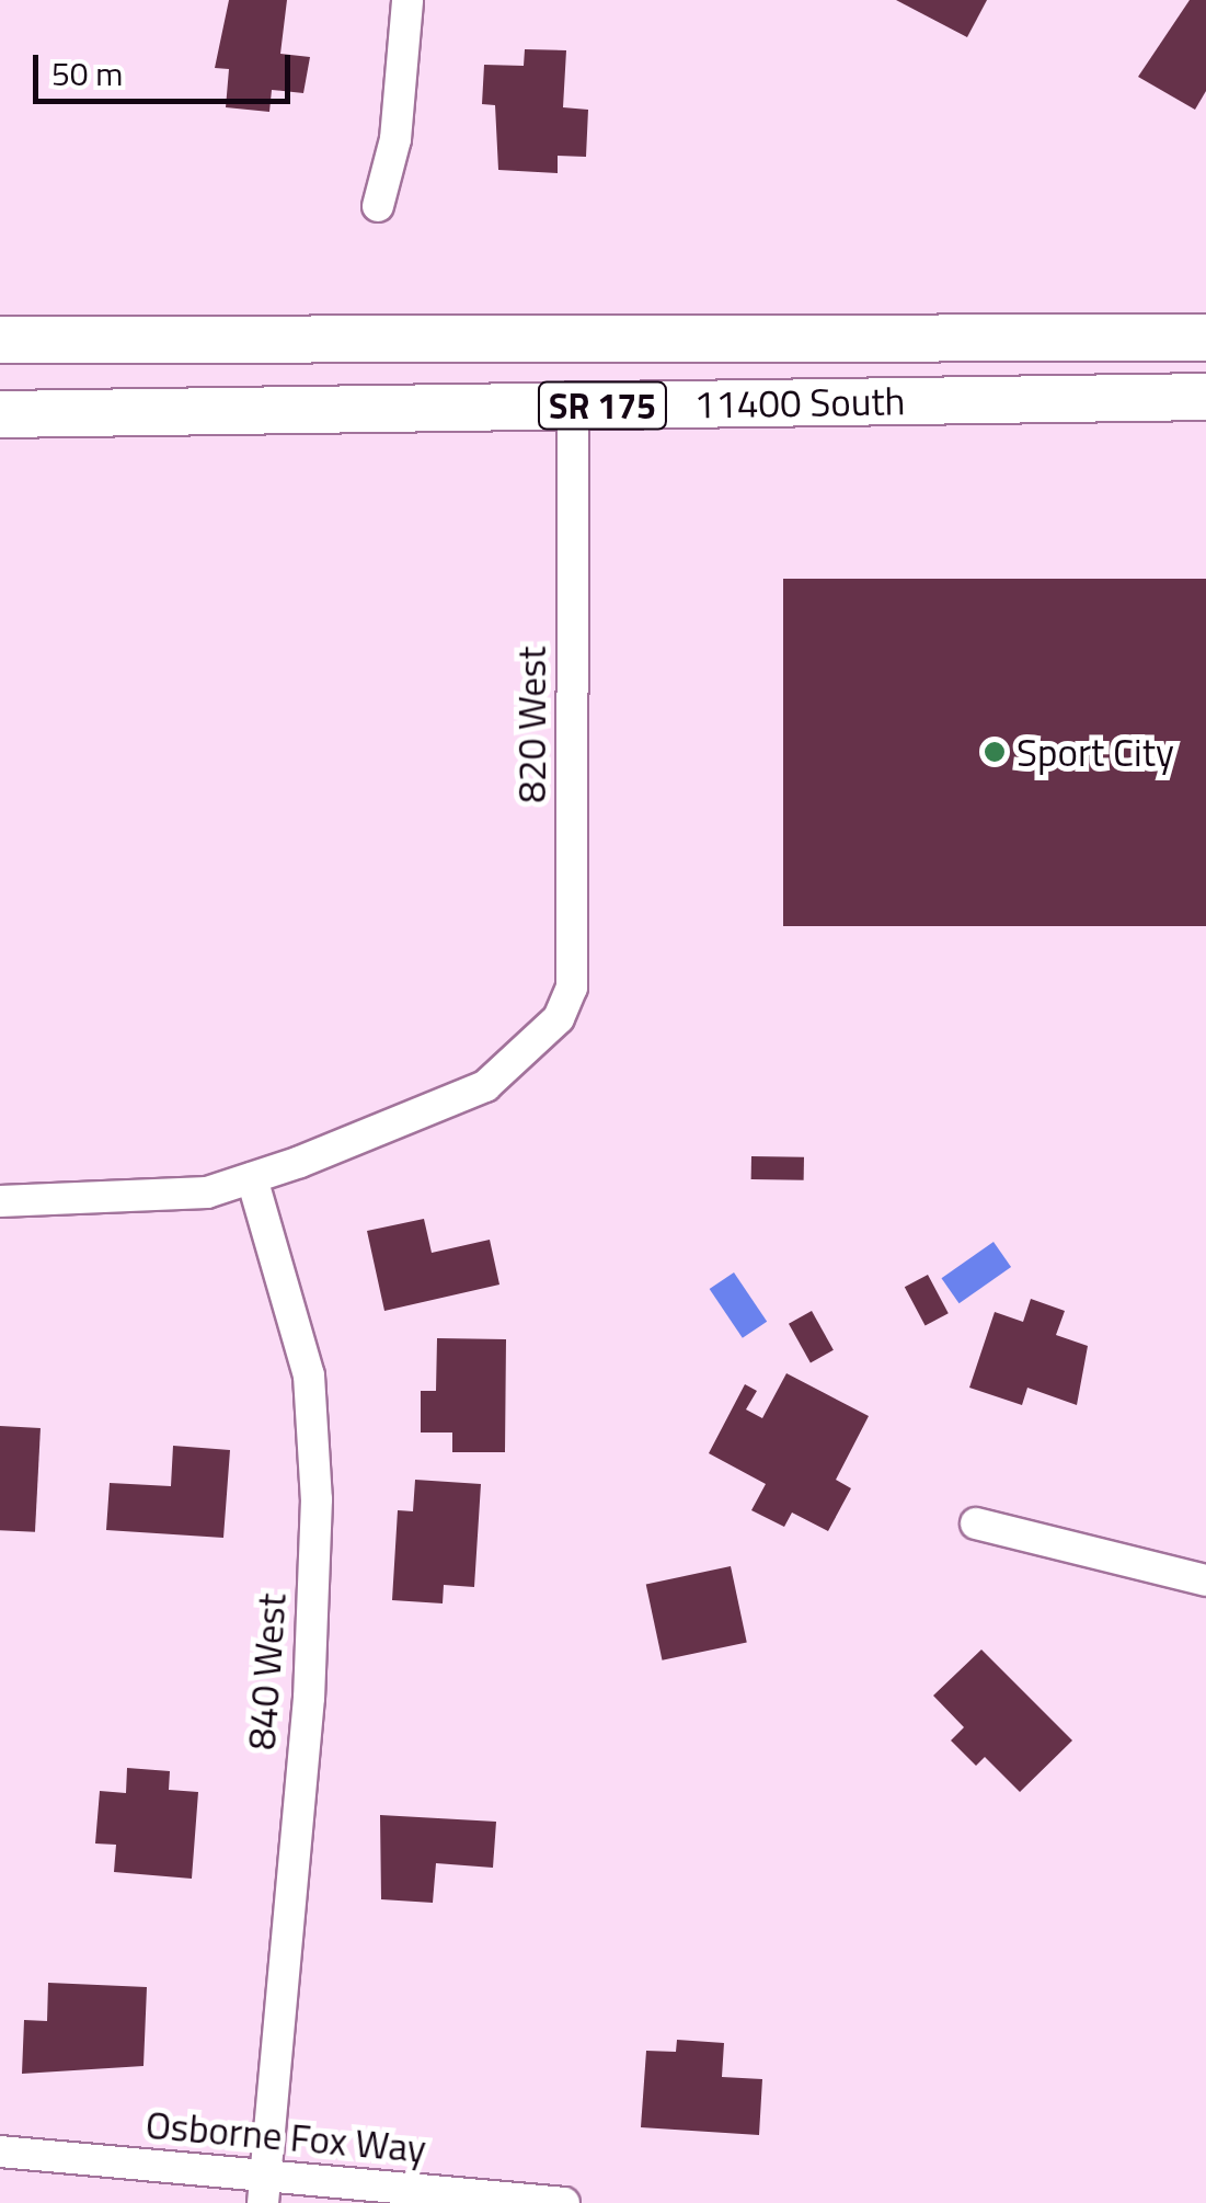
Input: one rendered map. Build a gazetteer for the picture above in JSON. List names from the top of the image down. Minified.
{"streets":{"main road":["11400 South","SR 175"],"street":["820 West","840 West","Osborne Fox Way"]},"crossings":[["11400 South","820 West"],["820 West","840 West"],["840 West","Osborne Fox Way"]],"places":["Sport City"],"scale_bar":"50 m"}
